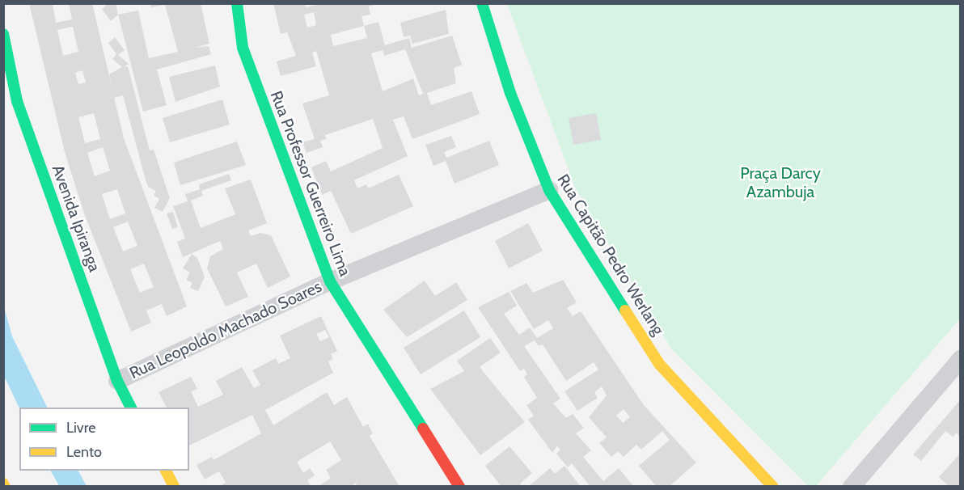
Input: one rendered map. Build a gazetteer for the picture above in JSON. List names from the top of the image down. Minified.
{"streets":{"street":["Rua Professor Guerreiro Lima","Avenida Ipiranga","Rua Capitão Pedro Werlang","Rua Leopoldo Machado Soares"]},"crossings":[["Rua Professor Guerreiro Lima","Rua Leopoldo Machado Soares"],["Avenida Ipiranga","Rua Leopoldo Machado Soares"],["Rua Capitão Pedro Werlang","Rua Leopoldo Machado Soares"]],"parks":["Praça Darcy Azambuja"],"legend":["Livre","Lento"]}
